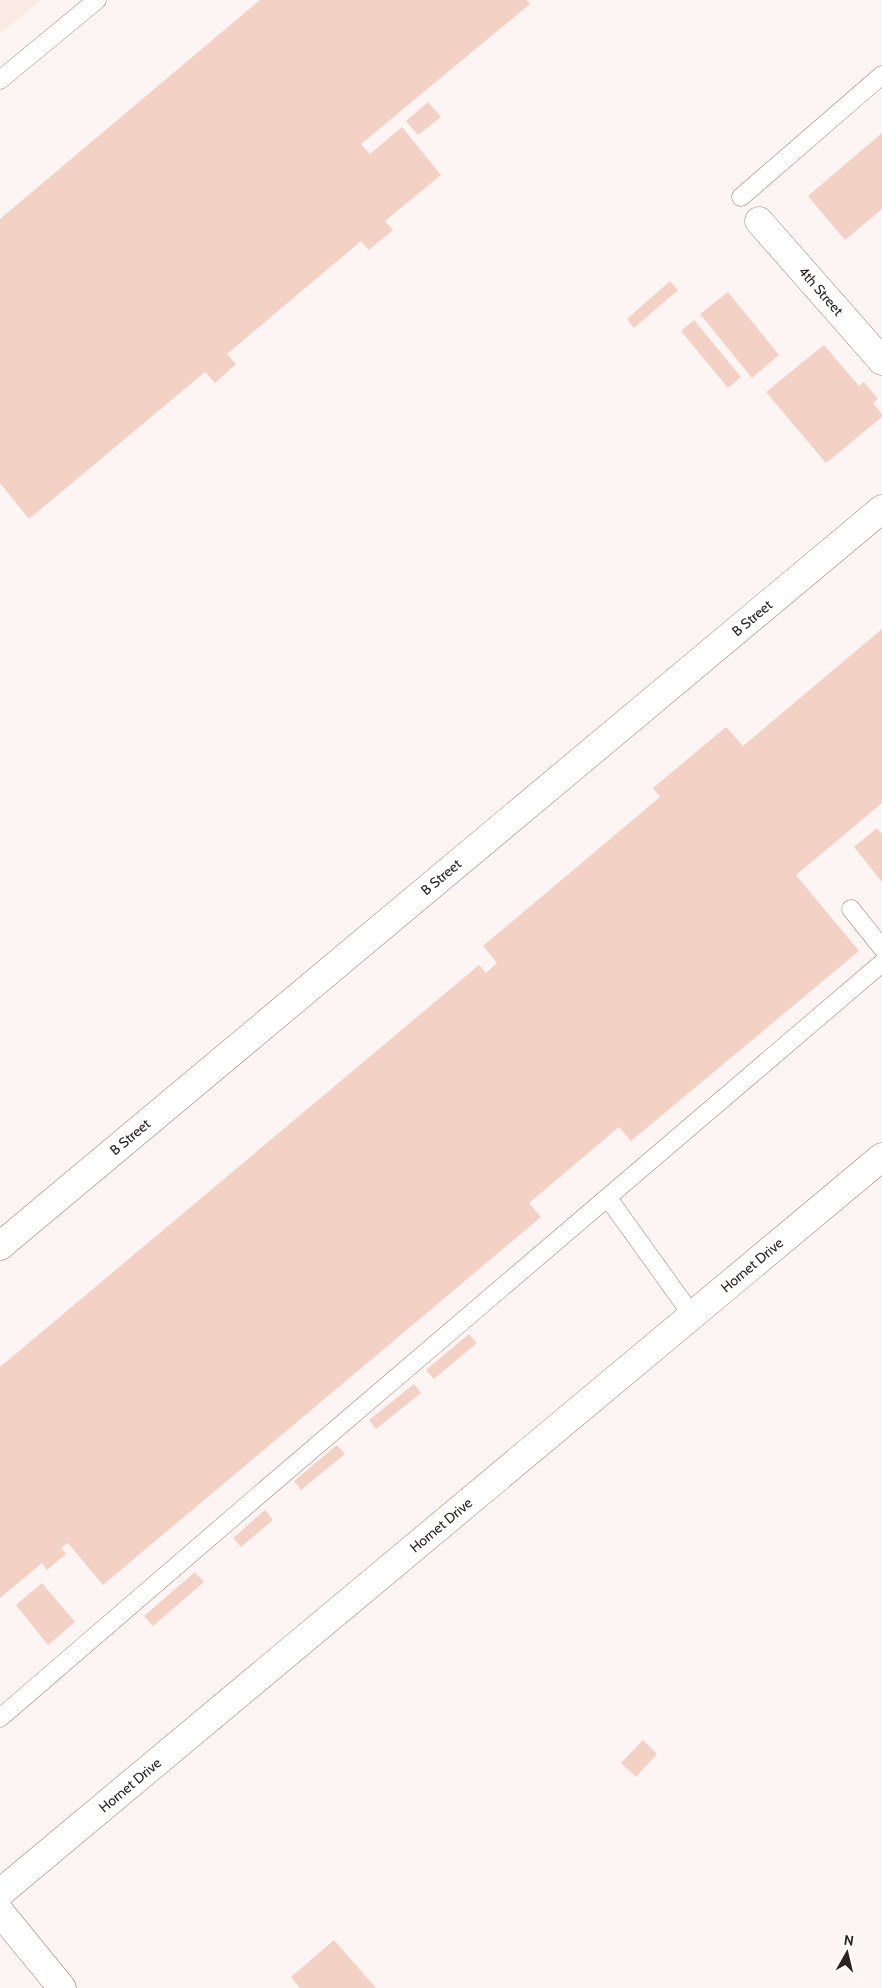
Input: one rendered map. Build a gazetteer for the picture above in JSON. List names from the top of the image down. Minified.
{"streets":{"street":["4th Street","B Street","Hornet Drive"]},"north":"top"}
